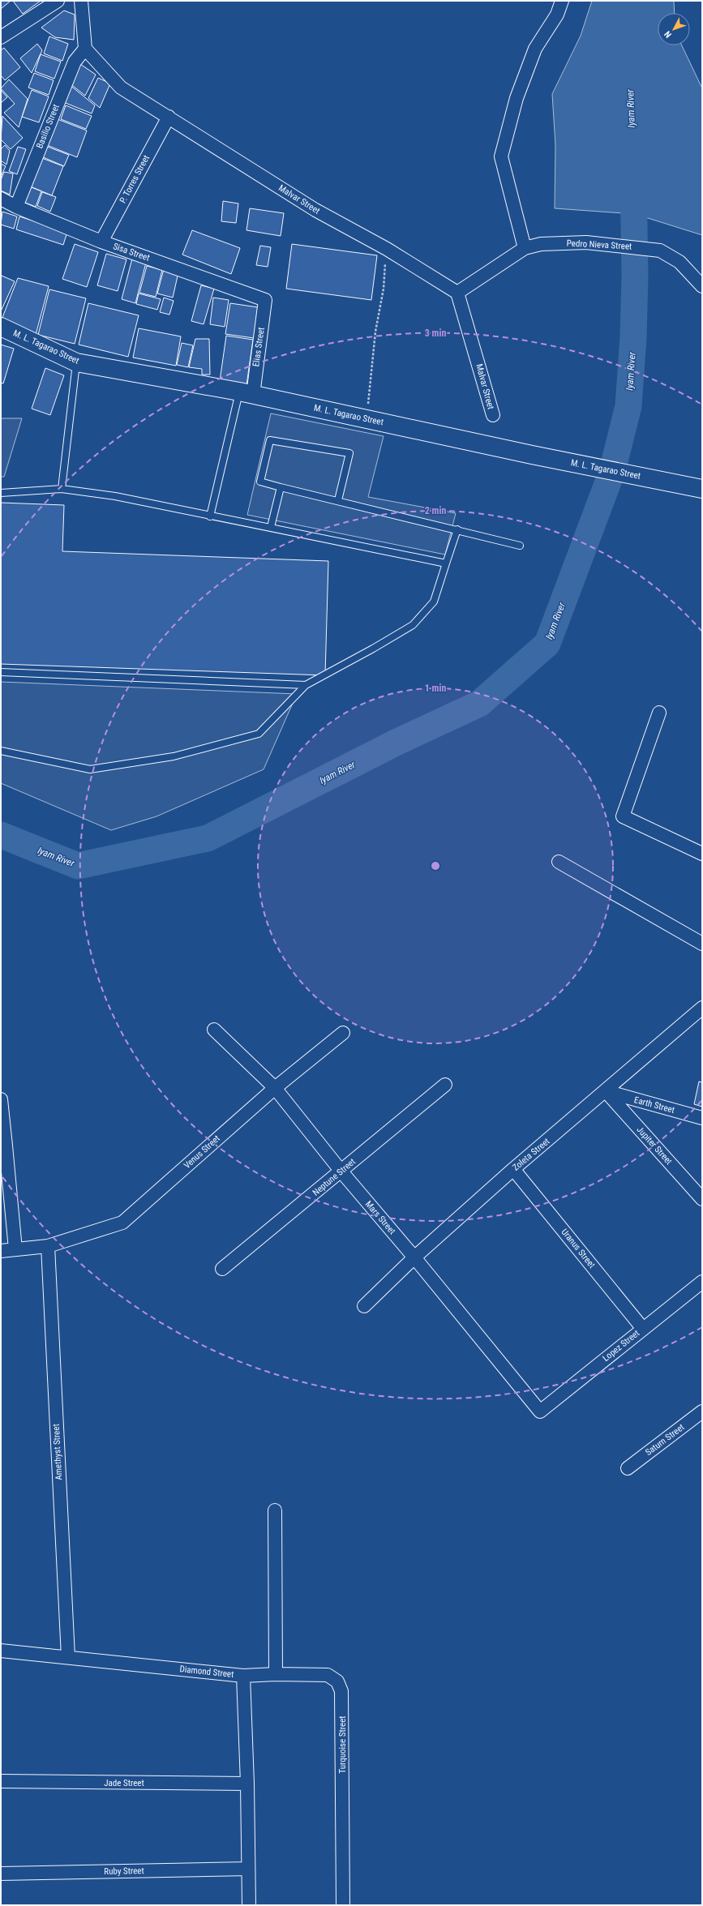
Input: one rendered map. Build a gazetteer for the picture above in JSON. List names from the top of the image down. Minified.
{"streets":{"main road":["M. L. Tagarao Street"],"street":["Basilio Street","P. Torres Street","Malvar Street","Pedro Nieva Street","Sisa Street","Elias Street","Earth Street","Jupiter Street","Venus Street","Zoleta Street","Neptune Street","Mars Street","Uranus Street","Lopez Street","Saturn Street","Amethyst Street","Diamond Street","Turquoise Street","Jade Street","Ruby Street"]},"crossings":[["Basilio Street","Malvar Street"],["Basilio Street","Sisa Street"],["P. Torres Street","Malvar Street"],["P. Torres Street","Sisa Street"],["Malvar Street","Pedro Nieva Street"],["Sisa Street","Elias Street"],["M. L. Tagarao Street","Elias Street"],["Earth Street","Jupiter Street"],["Earth Street","Zoleta Street"],["Jupiter Street","Zoleta Street"],["Venus Street","Mars Street"],["Venus Street","Amethyst Street"],["Zoleta Street","Mars Street"],["Zoleta Street","Uranus Street"],["Neptune Street","Mars Street"],["Mars Street","Lopez Street"],["Uranus Street","Lopez Street"],["Amethyst Street","Diamond Street"],["Diamond Street","Turquoise Street"],["Diamond Street","Jade Street"],["Diamond Street","Ruby Street"]],"water":["Iyam River"],"north":"bottom left","rings":["3 min","2 min","1 min"]}
